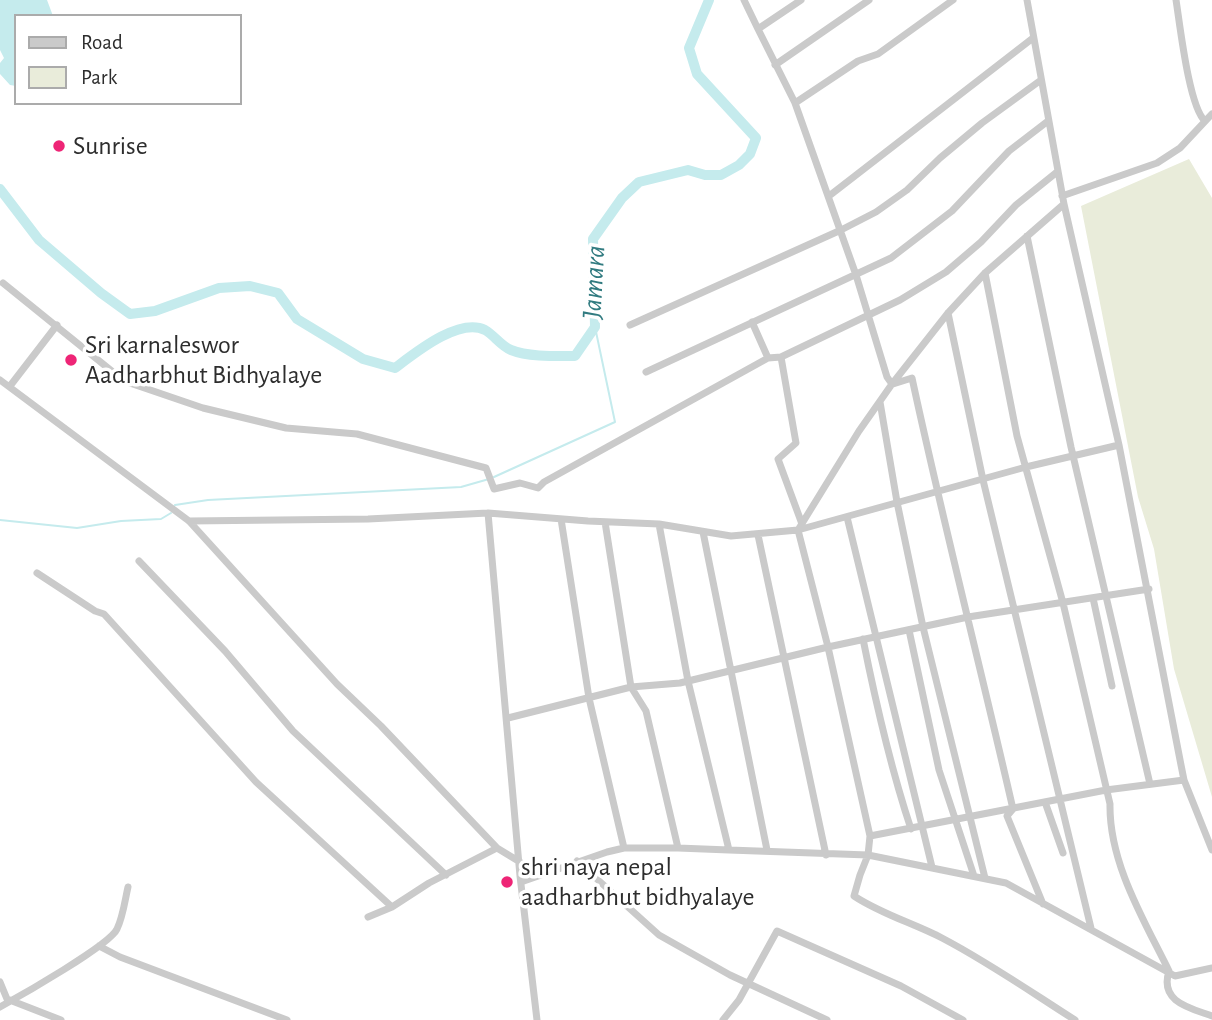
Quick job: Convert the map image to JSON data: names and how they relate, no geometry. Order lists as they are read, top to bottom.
{
  "water": ["Jamara"],
  "places": ["Sunrise", "Sri karnaleswor Aadharbhut Bidhyalaye", "shri naya nepal aadharbhut bidhyalaye"],
  "legend": ["Road", "Park"]
}
